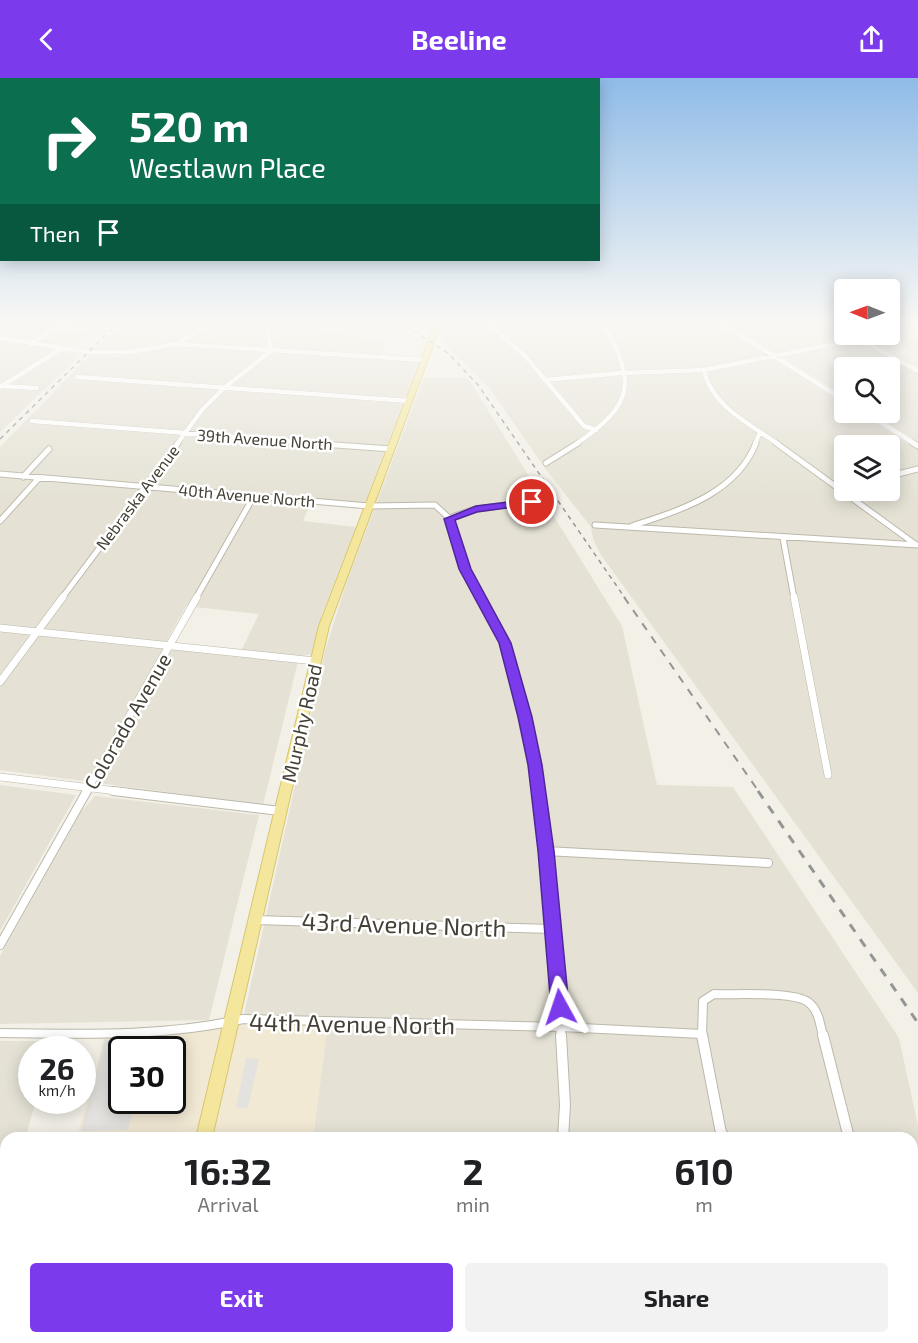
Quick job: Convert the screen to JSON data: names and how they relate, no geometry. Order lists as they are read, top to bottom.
{
  "streets": {
    "main road": ["Murphy Road"],
    "street": [
      "39th Avenue North",
      "40th Avenue North",
      "Nebraska Avenue",
      "Colorado Avenue",
      "43rd Avenue North",
      "44th Avenue North"
    ]
  },
  "crossings": [
    ["39th Avenue North", "Nebraska Avenue"],
    ["39th Avenue North", "Murphy Road"],
    ["40th Avenue North", "Nebraska Avenue"],
    ["40th Avenue North", "Colorado Avenue"],
    ["40th Avenue North", "Murphy Road"],
    ["Murphy Road", "43rd Avenue North"],
    ["Murphy Road", "44th Avenue North"]
  ],
  "north": "left",
  "page": {
    "header": "Beeline",
    "turn": ["520 m", "Westlawn Place"],
    "then": "Then",
    "speed": "26 km/h",
    "limit": "30",
    "eta": [
      "16:32",
      "Arrival",
      "2",
      "min",
      "610",
      "m"
    ],
    "buttons": ["Exit", "Share"]
  }
}
